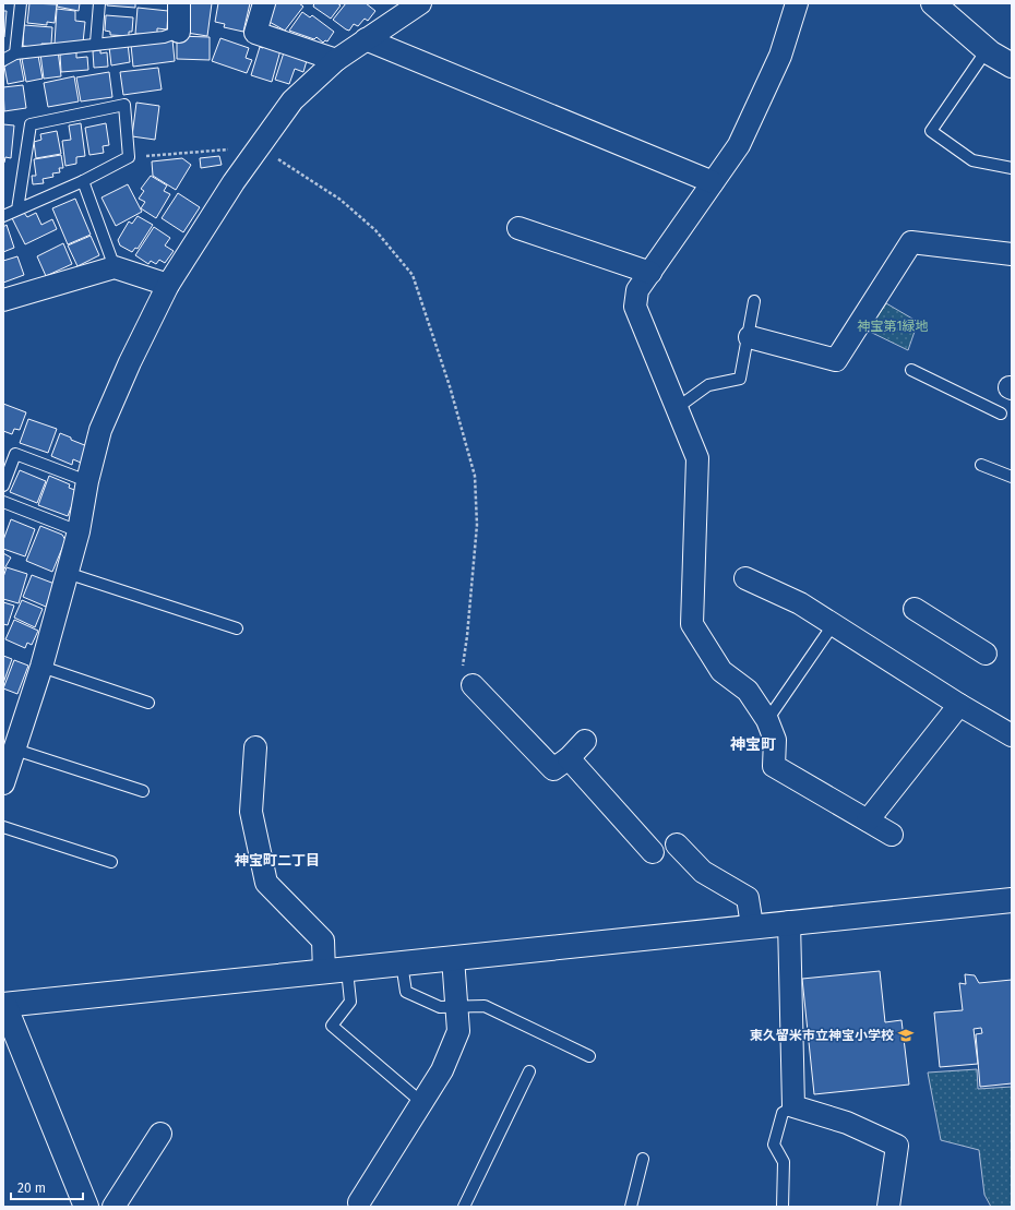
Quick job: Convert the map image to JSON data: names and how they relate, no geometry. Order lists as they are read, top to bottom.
{
  "districts": ["神宝町", "神宝町二丁目"],
  "parks": ["神宝第1緑地"],
  "places": {
    "school or university": ["東久留米市立神宝小学校"]
  },
  "scale_bar": "20 m"
}
